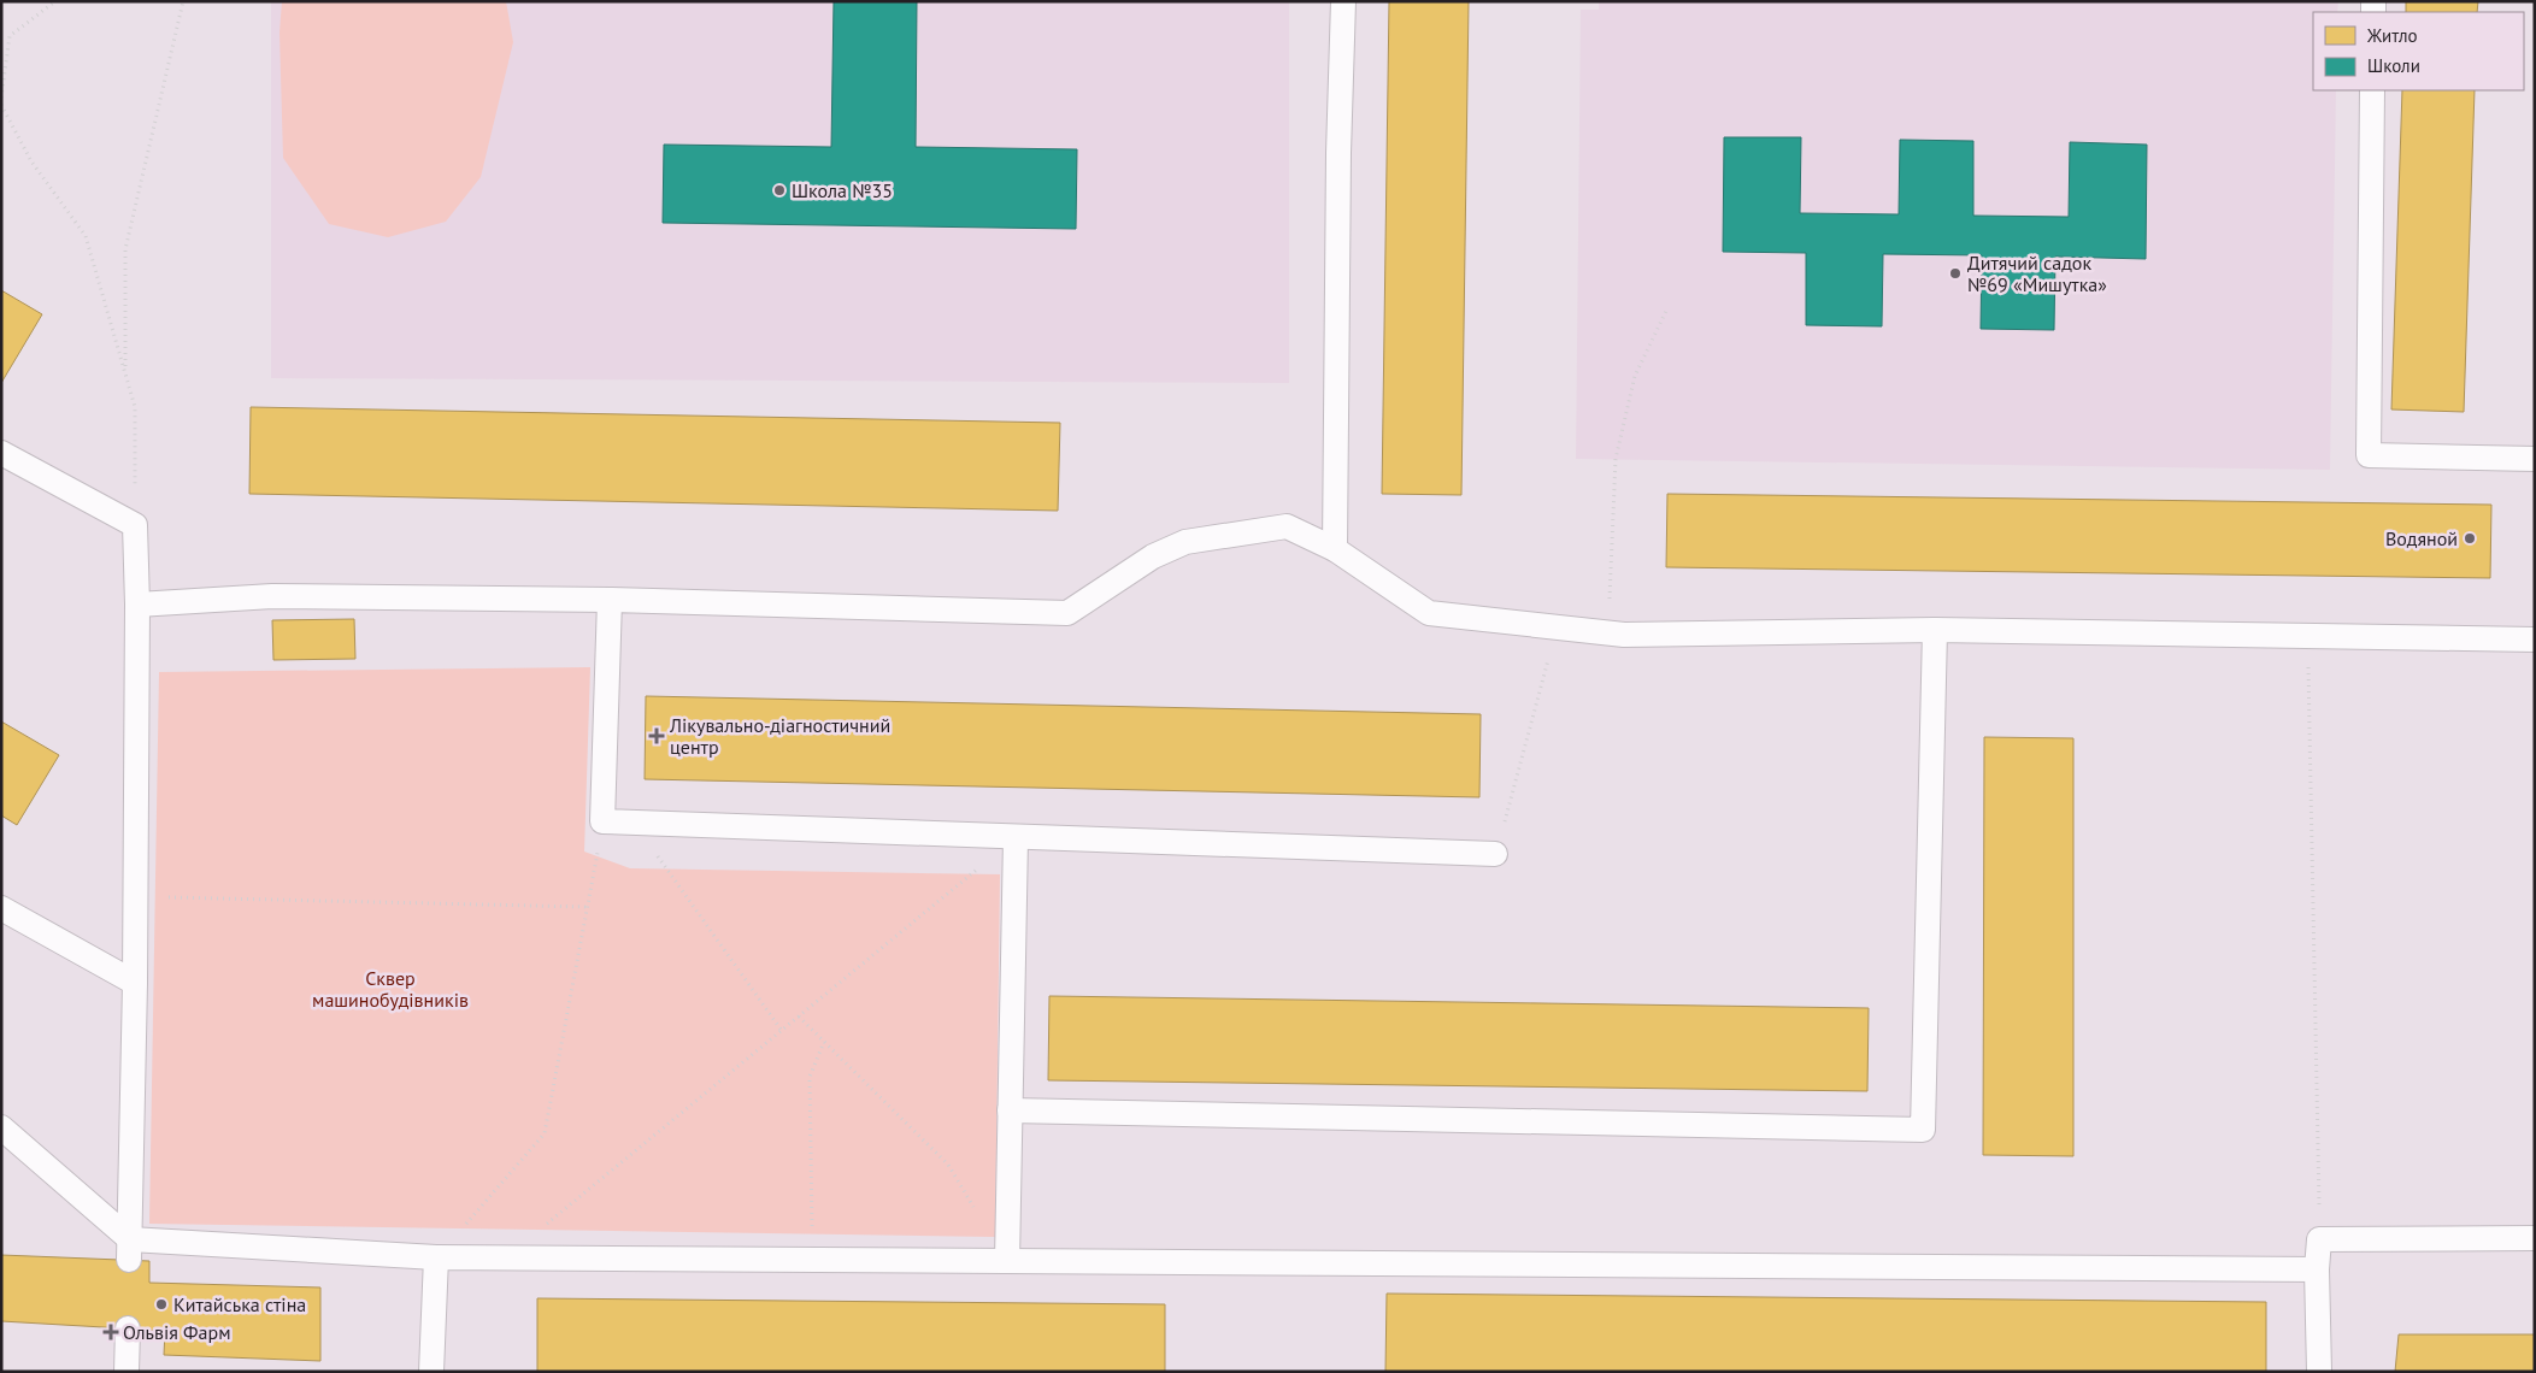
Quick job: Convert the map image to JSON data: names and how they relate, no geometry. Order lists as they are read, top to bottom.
{
  "parks": ["Сквер машинобудівників"],
  "places": {
    "other": [
      "Школа №35",
      "Дитячий садок №69 «Мишутка»",
      "Водяной",
      "Китайська стіна"
    ],
    "health": ["Лікувально-діагностичний центр", "Ольвія Фарм"]
  },
  "legend": ["Житло", "Школи"]
}
